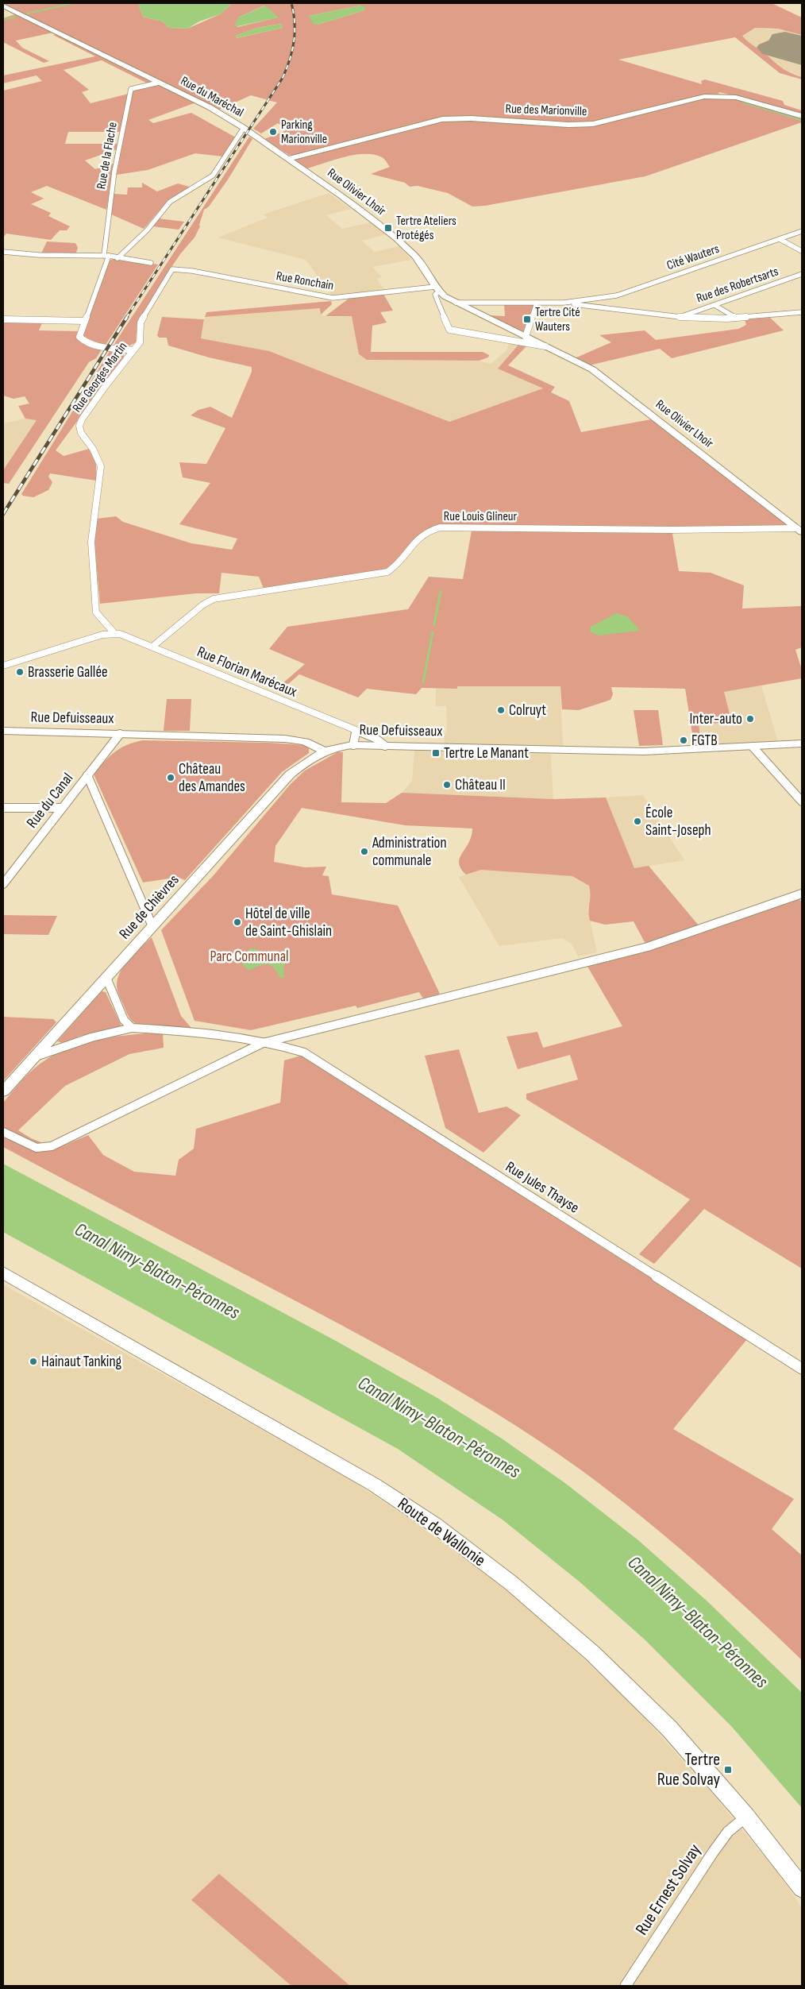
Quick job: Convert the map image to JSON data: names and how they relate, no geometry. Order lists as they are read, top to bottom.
{
  "streets": {
    "main road": ["Route de Wallonie"],
    "street": [
      "Rue du Maréchal",
      "Rue des Marionville",
      "Rue de la Flache",
      "Rue Olivier Lhoir",
      "Cité Wauters",
      "Rue Ronchain",
      "Rue des Robertsarts",
      "Rue Georges Martin",
      "Rue Louis Glineur",
      "Rue Florian Marécaux",
      "Rue Defuisseaux",
      "Rue du Canal",
      "Rue de Chièvres",
      "Rue Jules Thayse",
      "Rue Ernest Solvay"
    ]
  },
  "crossings": [
    ["Rue du Maréchal", "Rue de la Flache"],
    ["Rue du Maréchal", "Rue Olivier Lhoir"],
    ["Rue des Marionville", "Rue Olivier Lhoir"],
    ["Rue Olivier Lhoir", "Cité Wauters"],
    ["Rue Olivier Lhoir", "Rue Ronchain"],
    ["Rue Olivier Lhoir", "Rue Louis Glineur"],
    ["Cité Wauters", "Rue des Robertsarts"],
    ["Rue Ronchain", "Rue Georges Martin"],
    ["Rue Georges Martin", "Rue Florian Marécaux"],
    ["Rue Louis Glineur", "Rue Florian Marécaux"],
    ["Rue Florian Marécaux", "Rue Defuisseaux"],
    ["Rue Defuisseaux", "Rue du Canal"],
    ["Rue Defuisseaux", "Rue de Chièvres"],
    ["Rue de Chièvres", "Rue Jules Thayse"],
    ["Route de Wallonie", "Rue Ernest Solvay"]
  ],
  "water": ["Canal Nimy-Blaton-Péronnes"],
  "parks": ["Parc Communal"],
  "places": {
    "other": [
      "Parking Marionville",
      "Brasserie Gallée",
      "Colruyt",
      "Inter-auto",
      "FGTB",
      "Château des Amandes",
      "Château II",
      "École Saint-Joseph",
      "Administration communale",
      "Hôtel de ville de Saint-Ghislain",
      "Hainaut Tanking"
    ],
    "transit": [
      "Tertre Ateliers Protégés",
      "Tertre Cité Wauters",
      "Tertre Le Manant",
      "Tertre Rue Solvay"
    ]
  }
}
